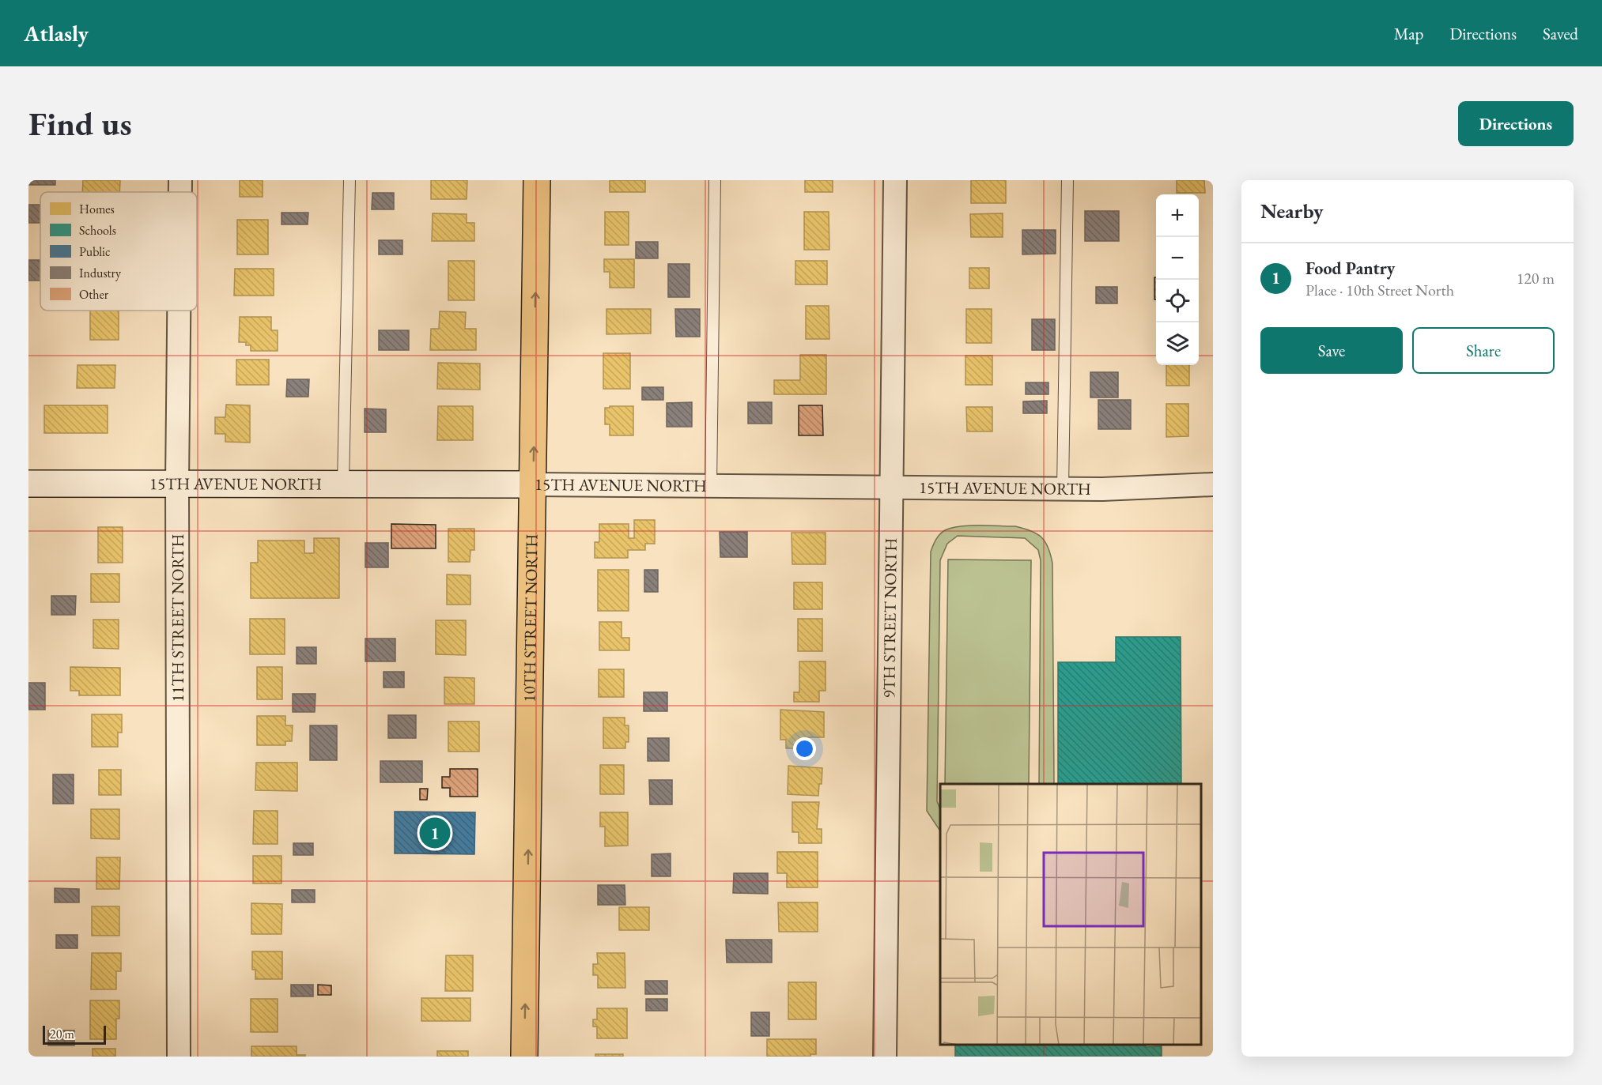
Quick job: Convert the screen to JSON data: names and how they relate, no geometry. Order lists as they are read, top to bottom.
{
  "streets": {
    "main road": ["10TH STREET NORTH"],
    "street": ["15TH AVENUE NORTH", "11TH STREET NORTH", "9TH STREET NORTH"]
  },
  "crossings": [
    ["15TH AVENUE NORTH", "11TH STREET NORTH"],
    ["15TH AVENUE NORTH", "10TH STREET NORTH"],
    ["15TH AVENUE NORTH", "9TH STREET NORTH"]
  ],
  "one_way": ["10TH STREET NORTH"],
  "legend": [
    "Homes",
    "Schools",
    "Public",
    "Industry",
    "Other"
  ],
  "scale_bar": "20 m",
  "page": {
    "header": "Atlasly",
    "nav": ["Map", "Directions", "Saved"],
    "buttons": [
      "Directions",
      ["Save", "Share"]
    ],
    "title": "Find us",
    "heading": "Nearby",
    "map_buttons": ["+", "−"],
    "list": [
      {
        "mark": "1",
        "name": "Food Pantry",
        "note": "Place · 10th Street North",
        "value": "120 m"
      }
    ],
    "pins": "1",
    "scale": "20 m"
  }
}
